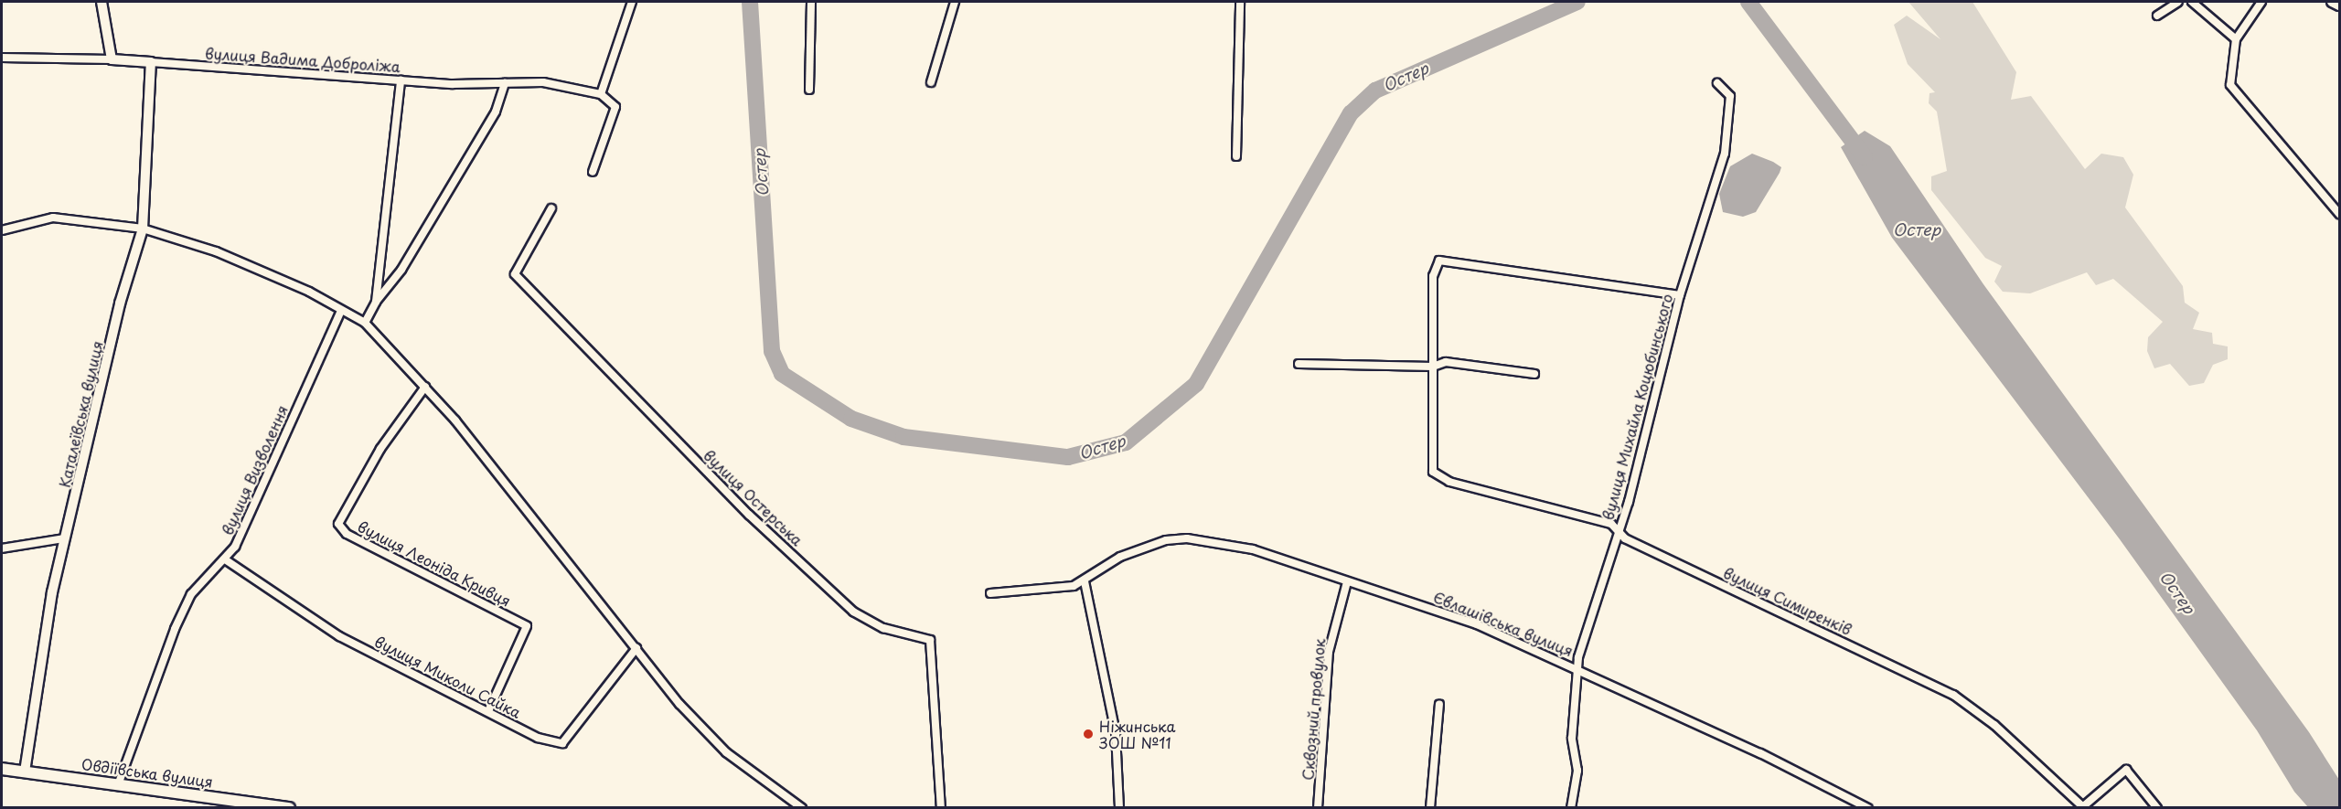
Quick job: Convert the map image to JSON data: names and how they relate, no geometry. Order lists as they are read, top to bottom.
{
  "streets": {
    "main road": ["Овдіївська вулиця"],
    "street": [
      "вулиця Вадима Доброліжа",
      "вулиця Михайла Коцюбинського",
      "Каталеївська вулиця",
      "вулиця Визволення",
      "вулиця Остерська",
      "вулиця Леоніда Кривця",
      "вулиця Симиренків",
      "Євлашівська вулиця",
      "вулиця Миколи Сайка",
      "Сквозний провулок"
    ]
  },
  "crossings": [
    ["вулиця Вадима Доброліжа", "Каталеївська вулиця"],
    ["вулиця Михайла Коцюбинського", "вулиця Симиренків"],
    ["вулиця Михайла Коцюбинського", "Євлашівська вулиця"],
    ["Каталеївська вулиця", "Овдіївська вулиця"],
    ["вулиця Визволення", "вулиця Миколи Сайка"],
    ["вулиця Визволення", "Овдіївська вулиця"],
    ["вулиця Леоніда Кривця", "вулиця Миколи Сайка"],
    ["Євлашівська вулиця", "Сквозний провулок"]
  ],
  "water": ["Остер"],
  "places": ["Ніжинська ЗОШ №11"]
}
